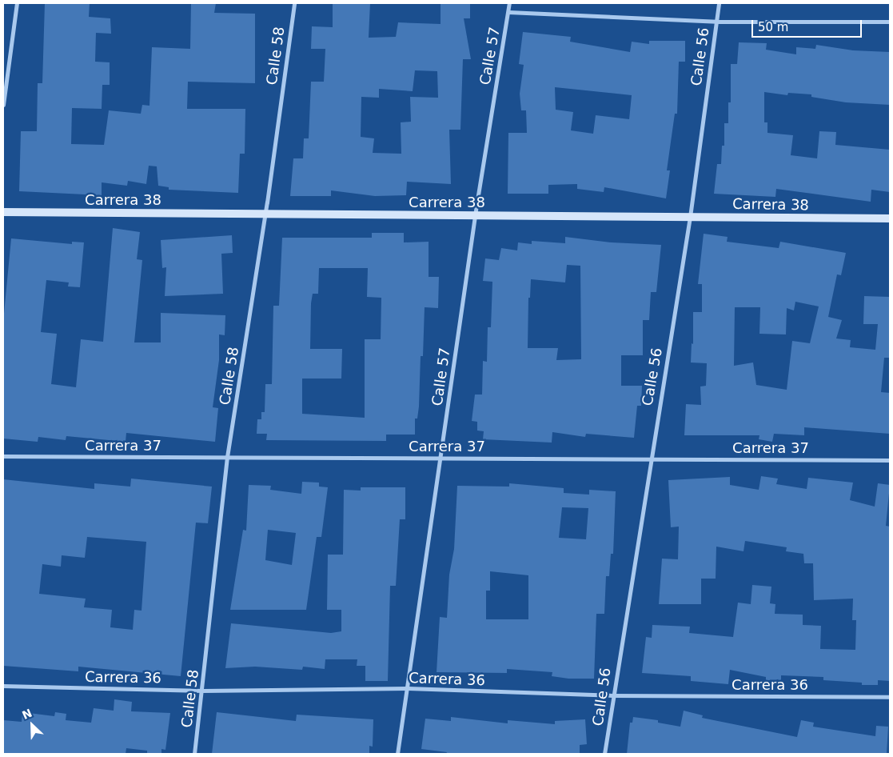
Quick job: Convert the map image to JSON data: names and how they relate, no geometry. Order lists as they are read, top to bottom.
{
  "streets": {
    "main road": ["Carrera 38"],
    "street": [
      "Calle 58",
      "Calle 57",
      "Calle 56",
      "Carrera 37",
      "Carrera 36"
    ]
  },
  "crossings": [
    ["Calle 58", "Carrera 38"],
    ["Calle 58", "Carrera 37"],
    ["Calle 58", "Carrera 36"],
    ["Calle 57", "Carrera 38"],
    ["Calle 57", "Carrera 37"],
    ["Calle 57", "Carrera 36"],
    ["Calle 56", "Carrera 38"],
    ["Calle 56", "Carrera 37"],
    ["Calle 56", "Carrera 36"]
  ],
  "scale_bar": "50 m",
  "north": "top left"
}
